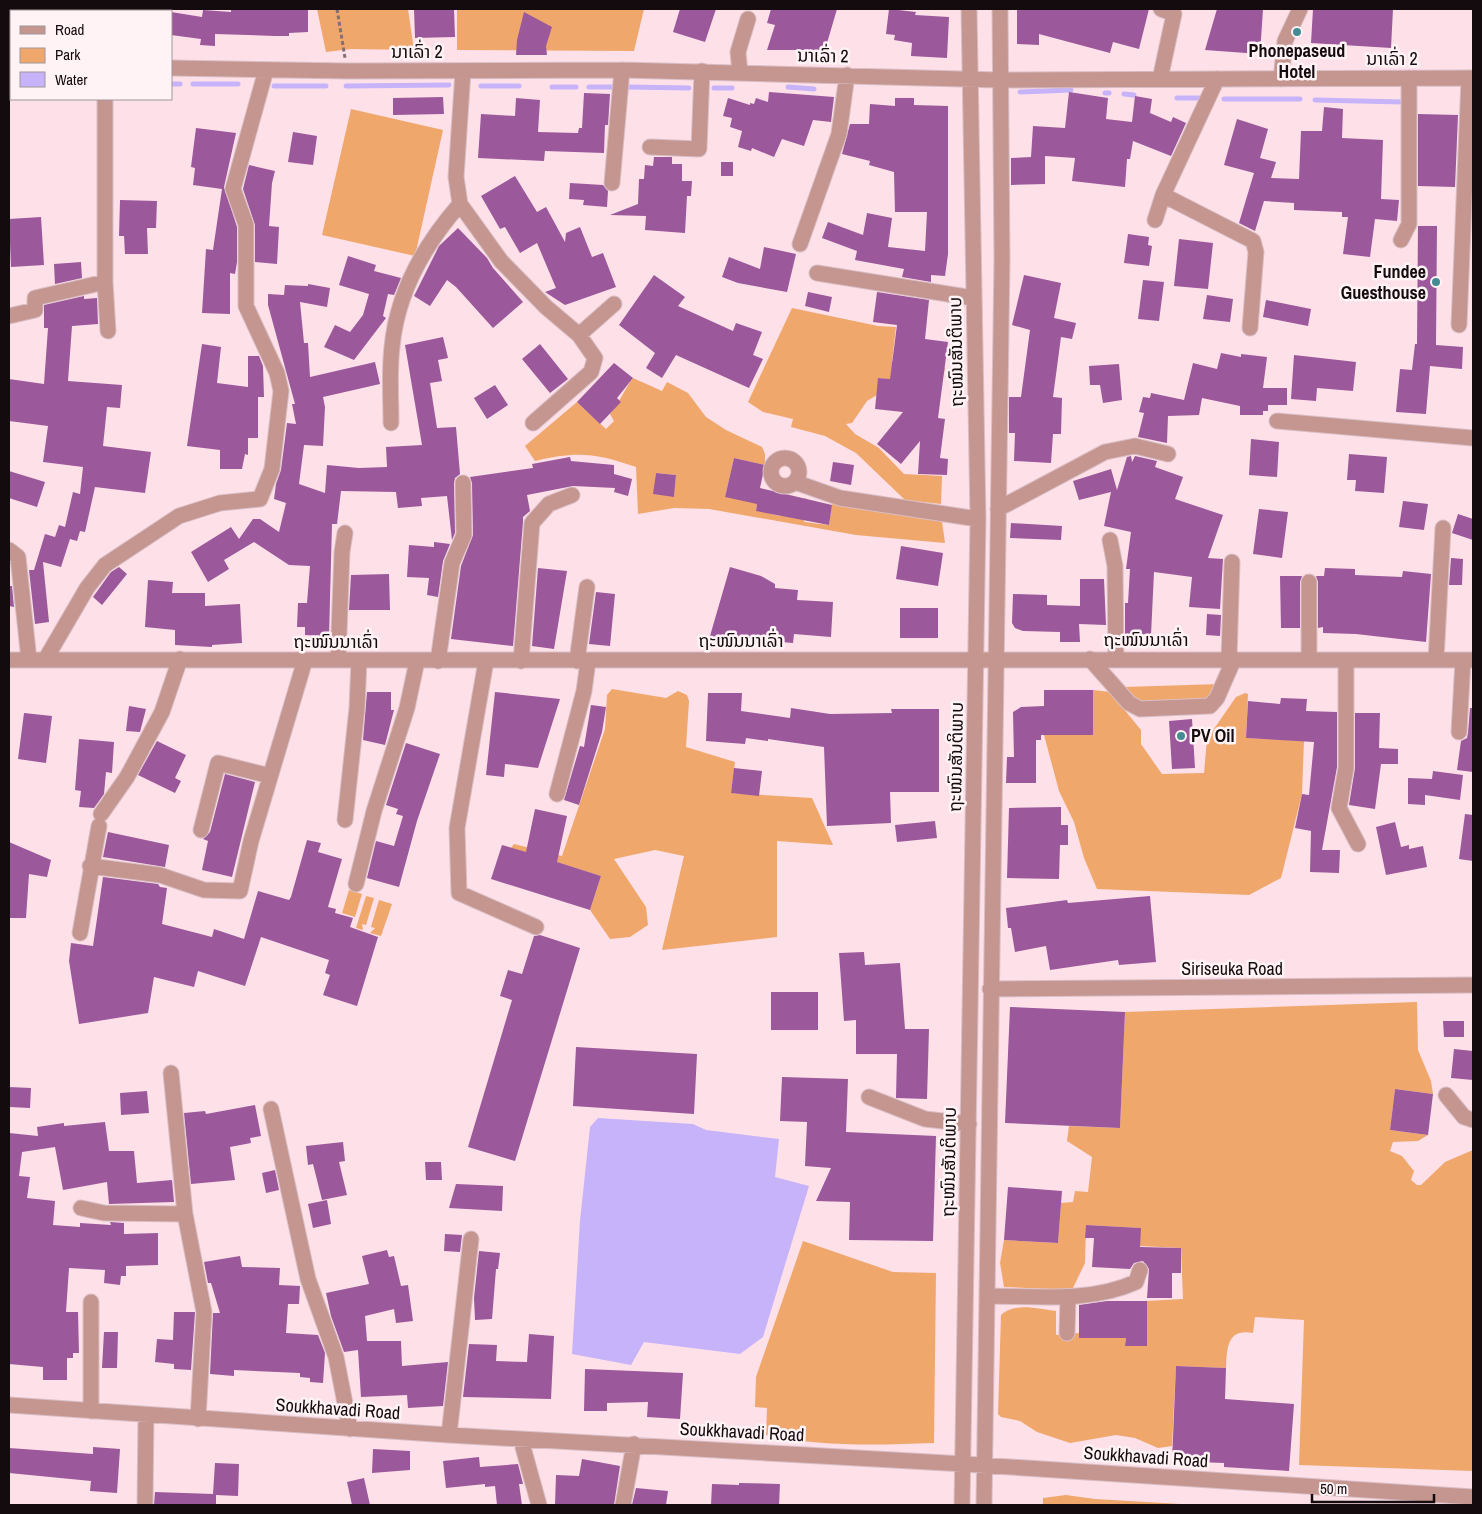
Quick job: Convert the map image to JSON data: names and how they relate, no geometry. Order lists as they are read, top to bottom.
{
  "streets": {
    "street": [
      "ນາເລົ່າ 2",
      "ຖະໜົນສັນຕິພາບ",
      "ຖະໜົນນາເລົ່າ",
      "Siriseuka Road",
      "Soukkhavadi Road"
    ]
  },
  "crossings": [
    ["ນາເລົ່າ 2", "ຖະໜົນສັນຕິພາບ"],
    ["ຖະໜົນສັນຕິພາບ", "ຖະໜົນນາເລົ່າ"],
    ["ຖະໜົນສັນຕິພາບ", "Soukkhavadi Road"]
  ],
  "places": ["Phonepaseud Hotel", "Fundee Guesthouse", "PV Oil"],
  "legend": ["Road", "Park", "Water"],
  "scale_bar": "50 m"
}
